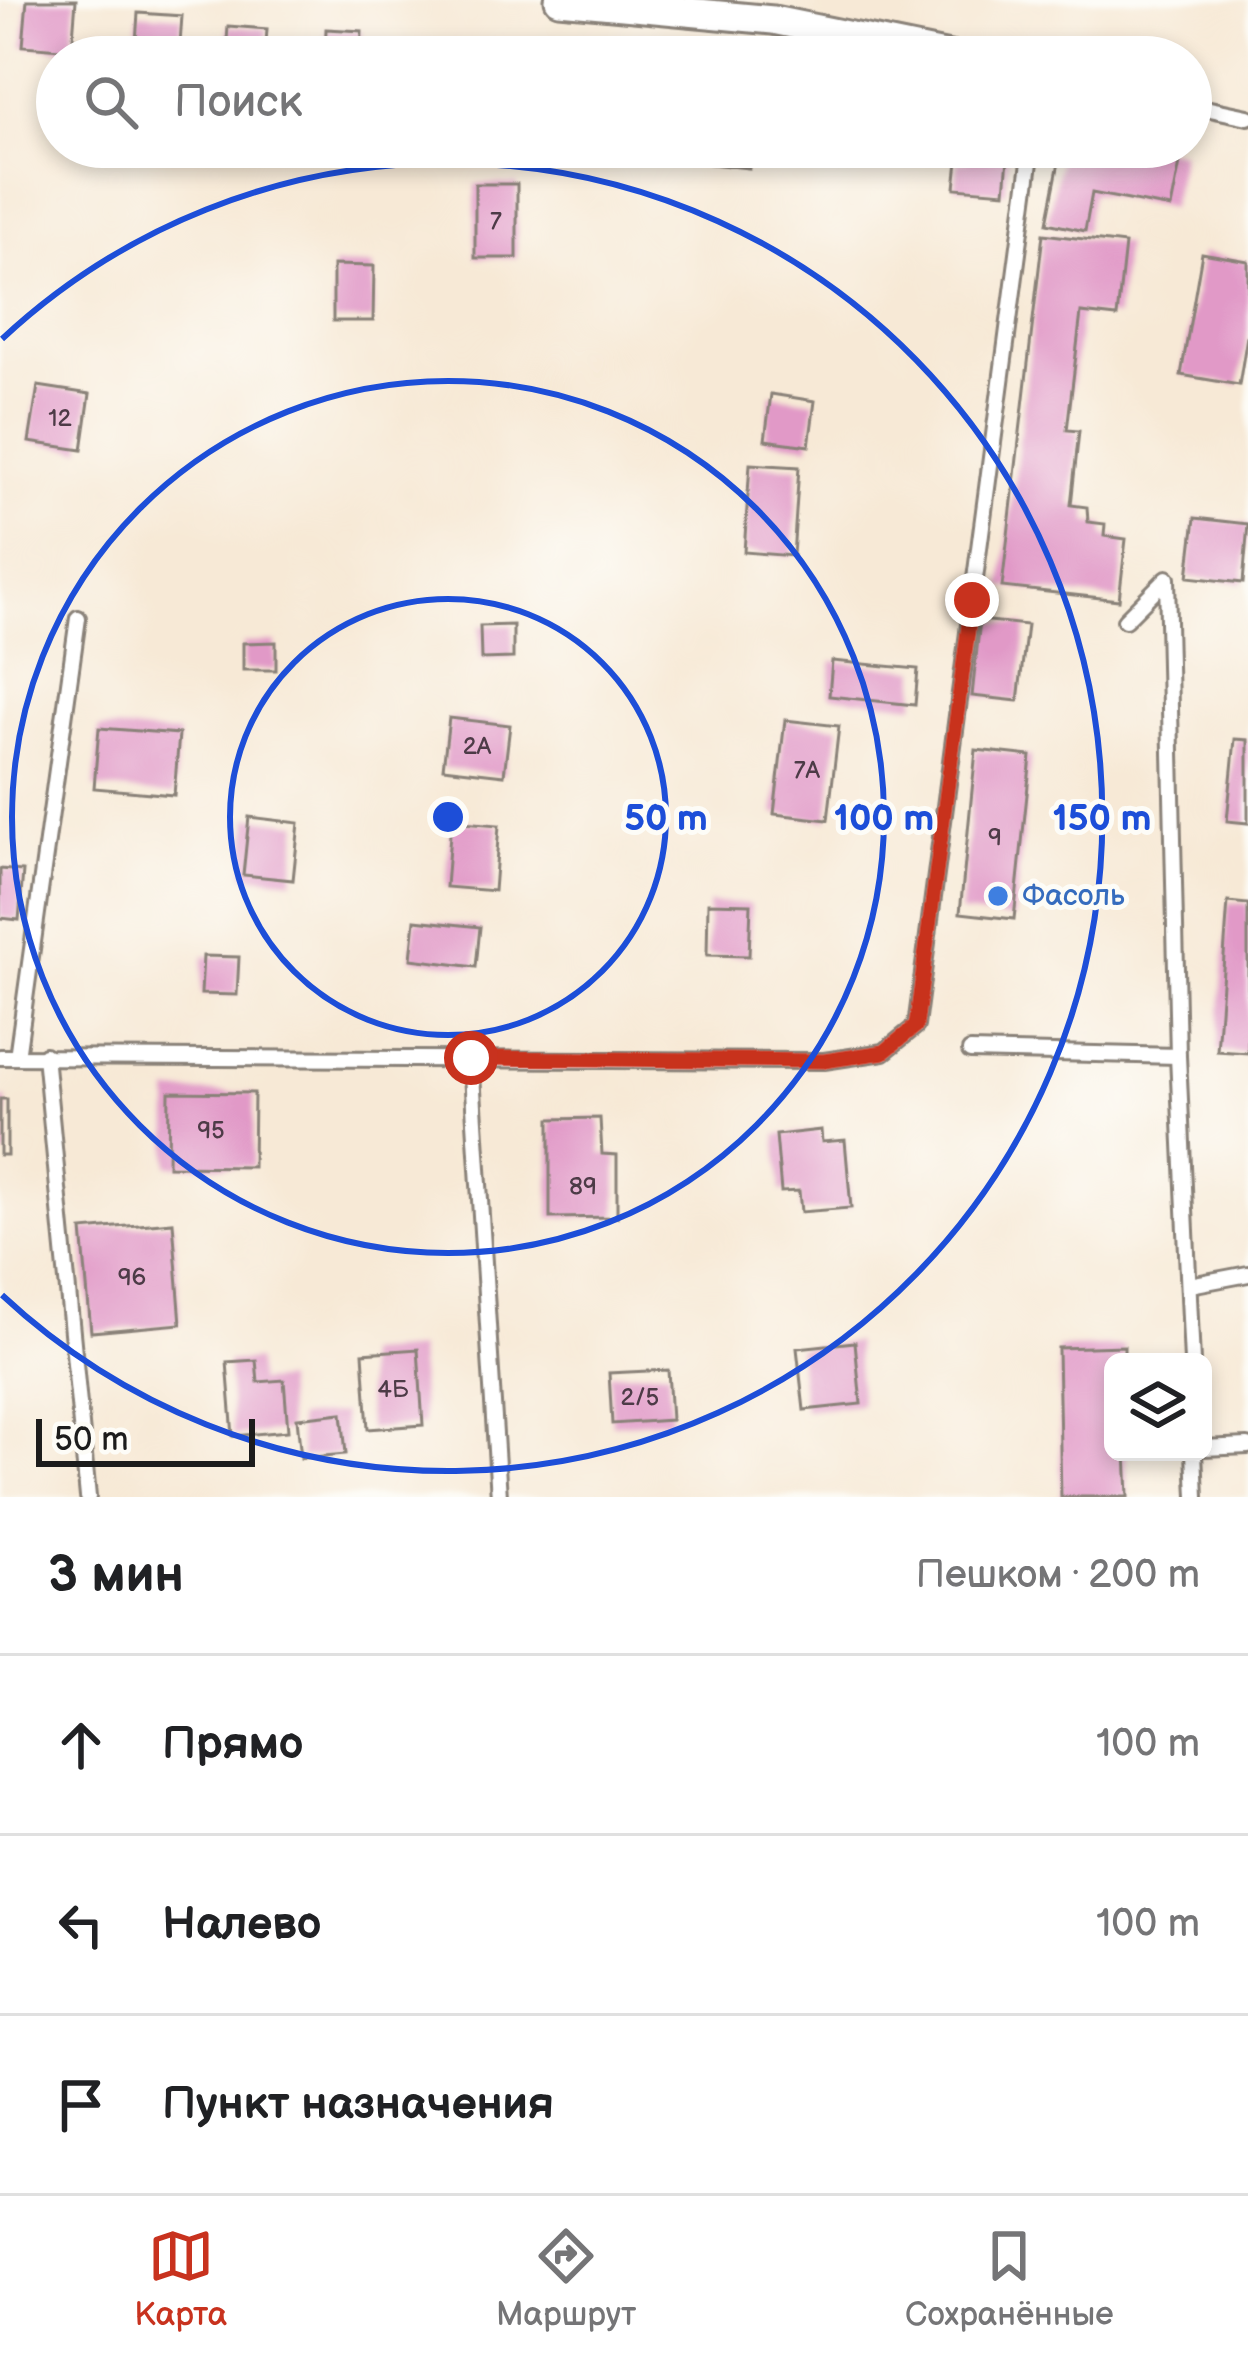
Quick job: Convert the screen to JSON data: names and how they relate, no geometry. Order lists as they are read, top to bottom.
{
  "places": ["Фасоль"],
  "house_numbers": [
    "7",
    "12",
    "2А",
    "7А",
    "9",
    "95",
    "89",
    "96",
    "4Б",
    "2/5"
  ],
  "scale_bar": "50 m",
  "page": {
    "search": "Поиск",
    "scale": "50 m",
    "heading": ["3 мин", "Пешком · 200 m"],
    "list": [
      ["Прямо", "100 m"],
      ["Налево", "100 m"],
      "Пункт назначения"
    ],
    "nav": ["Карта", "Маршрут", "Сохранённые"]
  },
  "rings": ["50 m", "100 m", "150 m"]
}
